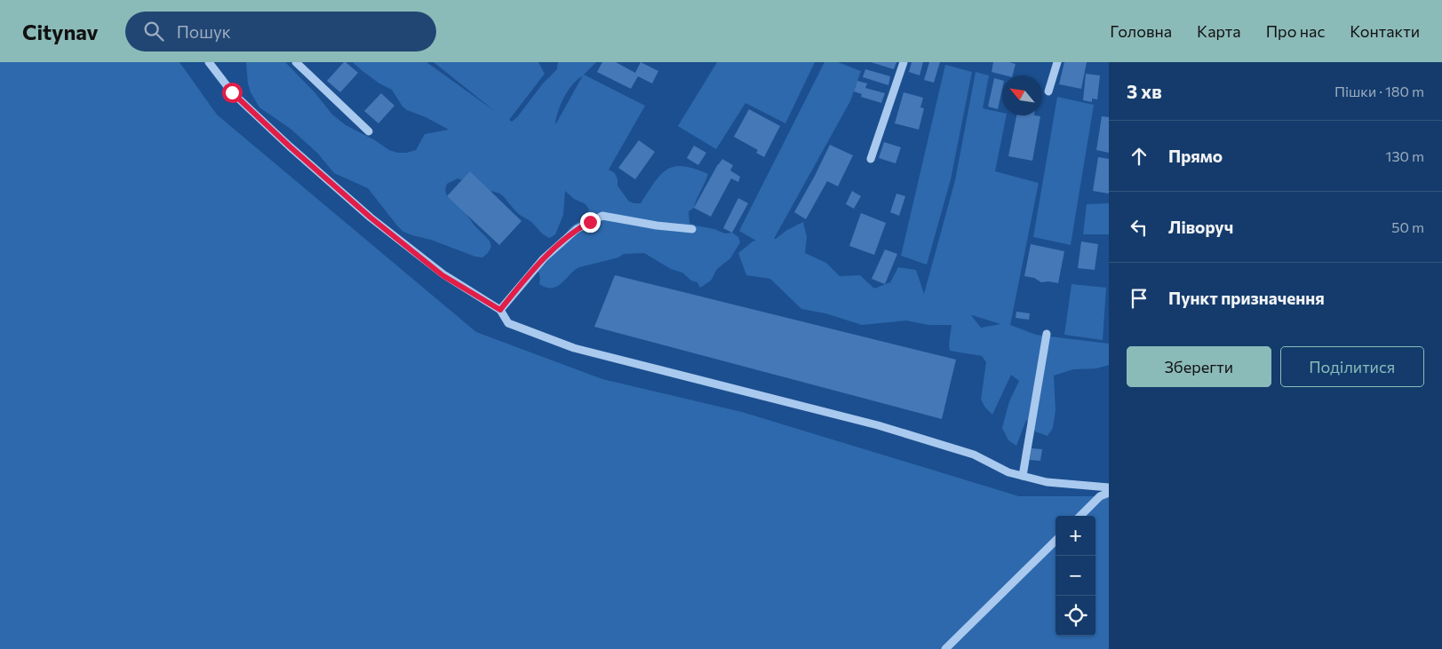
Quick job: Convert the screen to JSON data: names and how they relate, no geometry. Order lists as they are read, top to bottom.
{
  "north": "top left",
  "page": {
    "header": "Citynav",
    "search": "Пошук",
    "nav": [
      "Головна",
      "Карта",
      "Про нас",
      "Контакти"
    ],
    "heading": ["3 хв", "Пішки · 180 m"],
    "list": [
      ["Прямо", "130 m"],
      ["Ліворуч", "50 m"],
      "Пункт призначення"
    ],
    "buttons": ["Зберегти", "Поділитися"],
    "map_buttons": ["+", "−"]
  }
}
